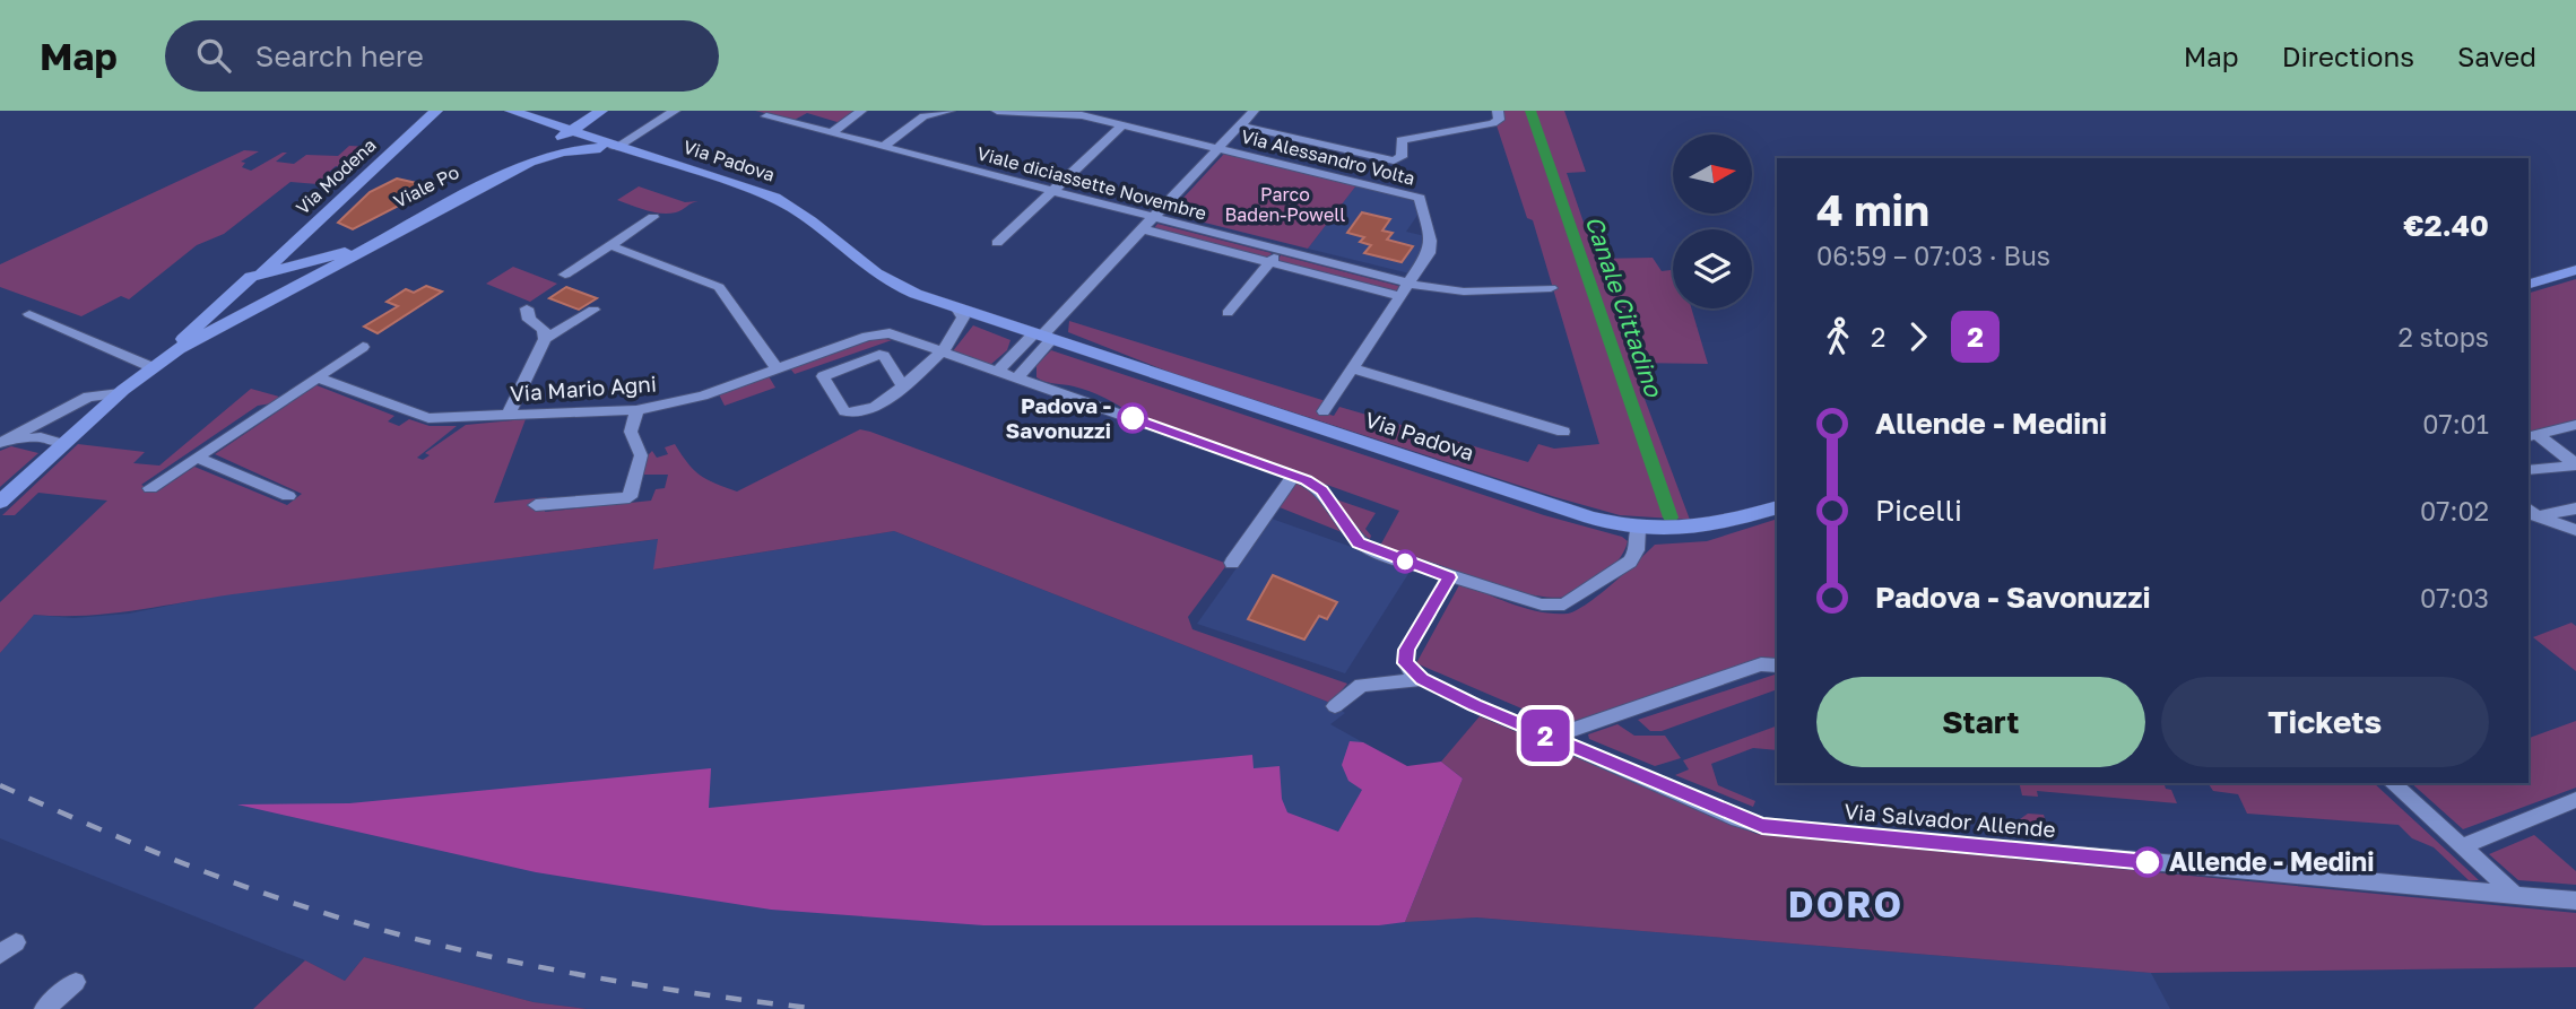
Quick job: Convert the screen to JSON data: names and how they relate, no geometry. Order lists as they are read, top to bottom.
{
  "streets": {
    "main road": ["Via Padova", "Via Modena", "Viale Po"],
    "street": [
      "Via Alessandro Volta",
      "Viale diciassette Novembre",
      "Via Mario Agni",
      "Via Salvador Allende"
    ]
  },
  "crossings": [
    ["Via Alessandro Volta", "Viale diciassette Novembre"],
    ["Via Padova", "Viale Po"],
    ["Via Modena", "Viale Po"]
  ],
  "districts": ["DORO"],
  "water": ["Canale Cittadino"],
  "parks": ["Parco Baden-Powell"],
  "places": ["Padova - Savonuzzi", "Allende - Medini"],
  "lines": ["bus line 2"],
  "north": "right",
  "page": {
    "header": "Map",
    "search": "Search here",
    "nav": ["Map", "Directions", "Saved"],
    "on_map": "2",
    "heading": ["4 min", "06:59 – 07:03 · Bus", "€2.40"],
    "legs": ["2", "2", "2 stops"],
    "list": [
      {
        "name": "Allende - Medini",
        "value": "07:01"
      },
      {
        "name": "Picelli",
        "value": "07:02"
      },
      {
        "name": "Padova - Savonuzzi",
        "value": "07:03"
      }
    ],
    "buttons": ["Start", "Tickets"]
  }
}
